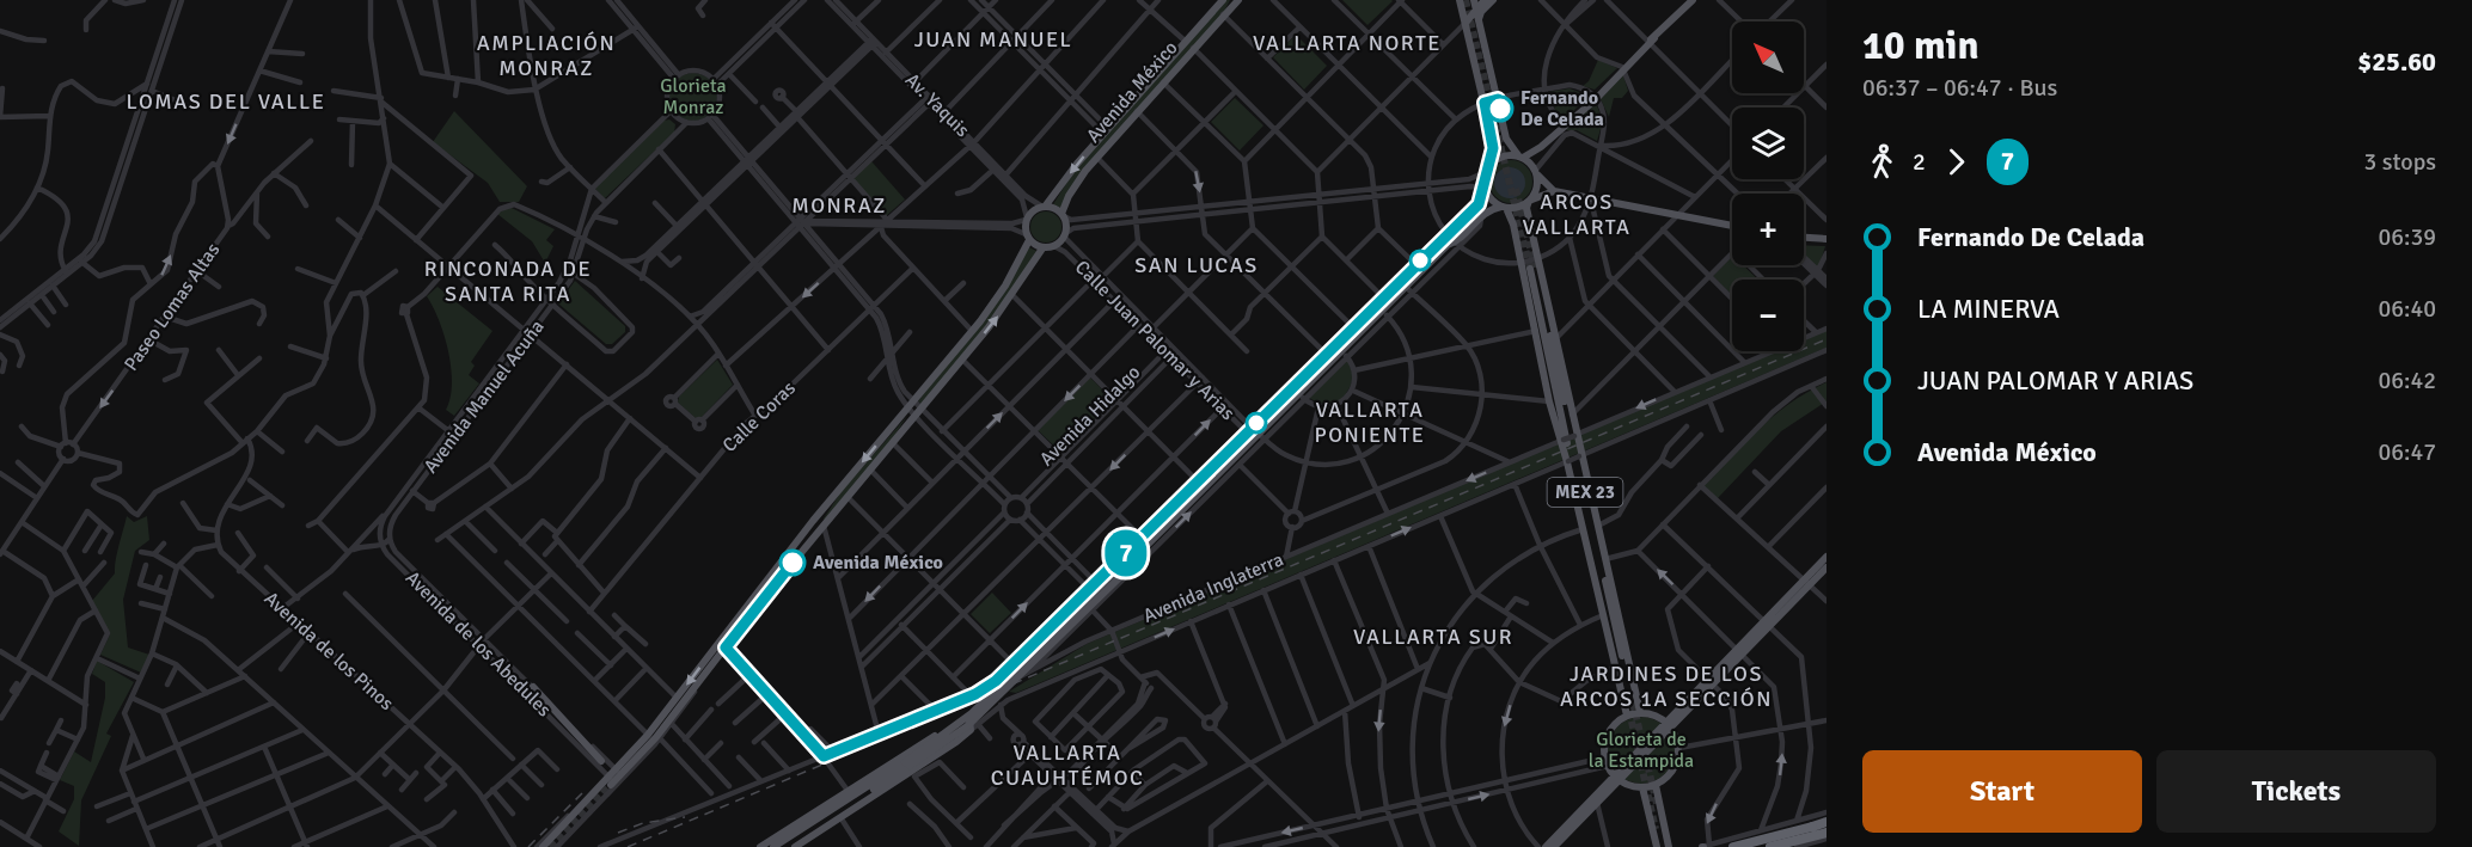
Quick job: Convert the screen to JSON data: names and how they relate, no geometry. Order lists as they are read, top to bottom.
{
  "streets": {
    "main road": ["Avenida México", "MEX 23"],
    "street": [
      "Av. Yaquis",
      "Paseo Lomas Altas",
      "Calle Juan Palomar y Arias",
      "Avenida Manuel Acuña",
      "Avenida Hidalgo",
      "Calle Coras",
      "Avenida Inglaterra",
      "Avenida de los Abedules",
      "Avenida de los Pinos"
    ]
  },
  "crossings": [
    ["Avenida México", "Av. Yaquis"],
    ["Avenida México", "Calle Juan Palomar y Arias"],
    ["Av. Yaquis", "Calle Juan Palomar y Arias"],
    ["Calle Juan Palomar y Arias", "Avenida Hidalgo"]
  ],
  "districts": [
    "JUAN MANUEL",
    "AMPLIACIÓN MONRAZ",
    "VALLARTA NORTE",
    "LOMAS DEL VALLE",
    "ARCOS VALLARTA",
    "MONRAZ",
    "SAN LUCAS",
    "RINCONADA DE SANTA RITA",
    "VALLARTA PONIENTE",
    "VALLARTA SUR",
    "JARDINES DE LOS ARCOS 1A SECCIÓN",
    "VALLARTA CUAUHTÉMOC"
  ],
  "parks": ["Glorieta Monraz", "Glorieta de la Estampida"],
  "places": ["Fernando De Celada", "Avenida México"],
  "lines": ["bus line 7"],
  "north": "top left",
  "page": {
    "on_map": "7",
    "heading": ["10 min", "06:37 – 06:47 · Bus", "$25.60"],
    "map_buttons": ["+", "−"],
    "legs": ["2", "7", "3 stops"],
    "list": [
      {
        "name": "Fernando De Celada",
        "value": "06:39"
      },
      {
        "name": "LA MINERVA",
        "value": "06:40"
      },
      {
        "name": "JUAN PALOMAR Y ARIAS",
        "value": "06:42"
      },
      {
        "name": "Avenida México",
        "value": "06:47"
      }
    ],
    "buttons": ["Start", "Tickets"]
  }
}
